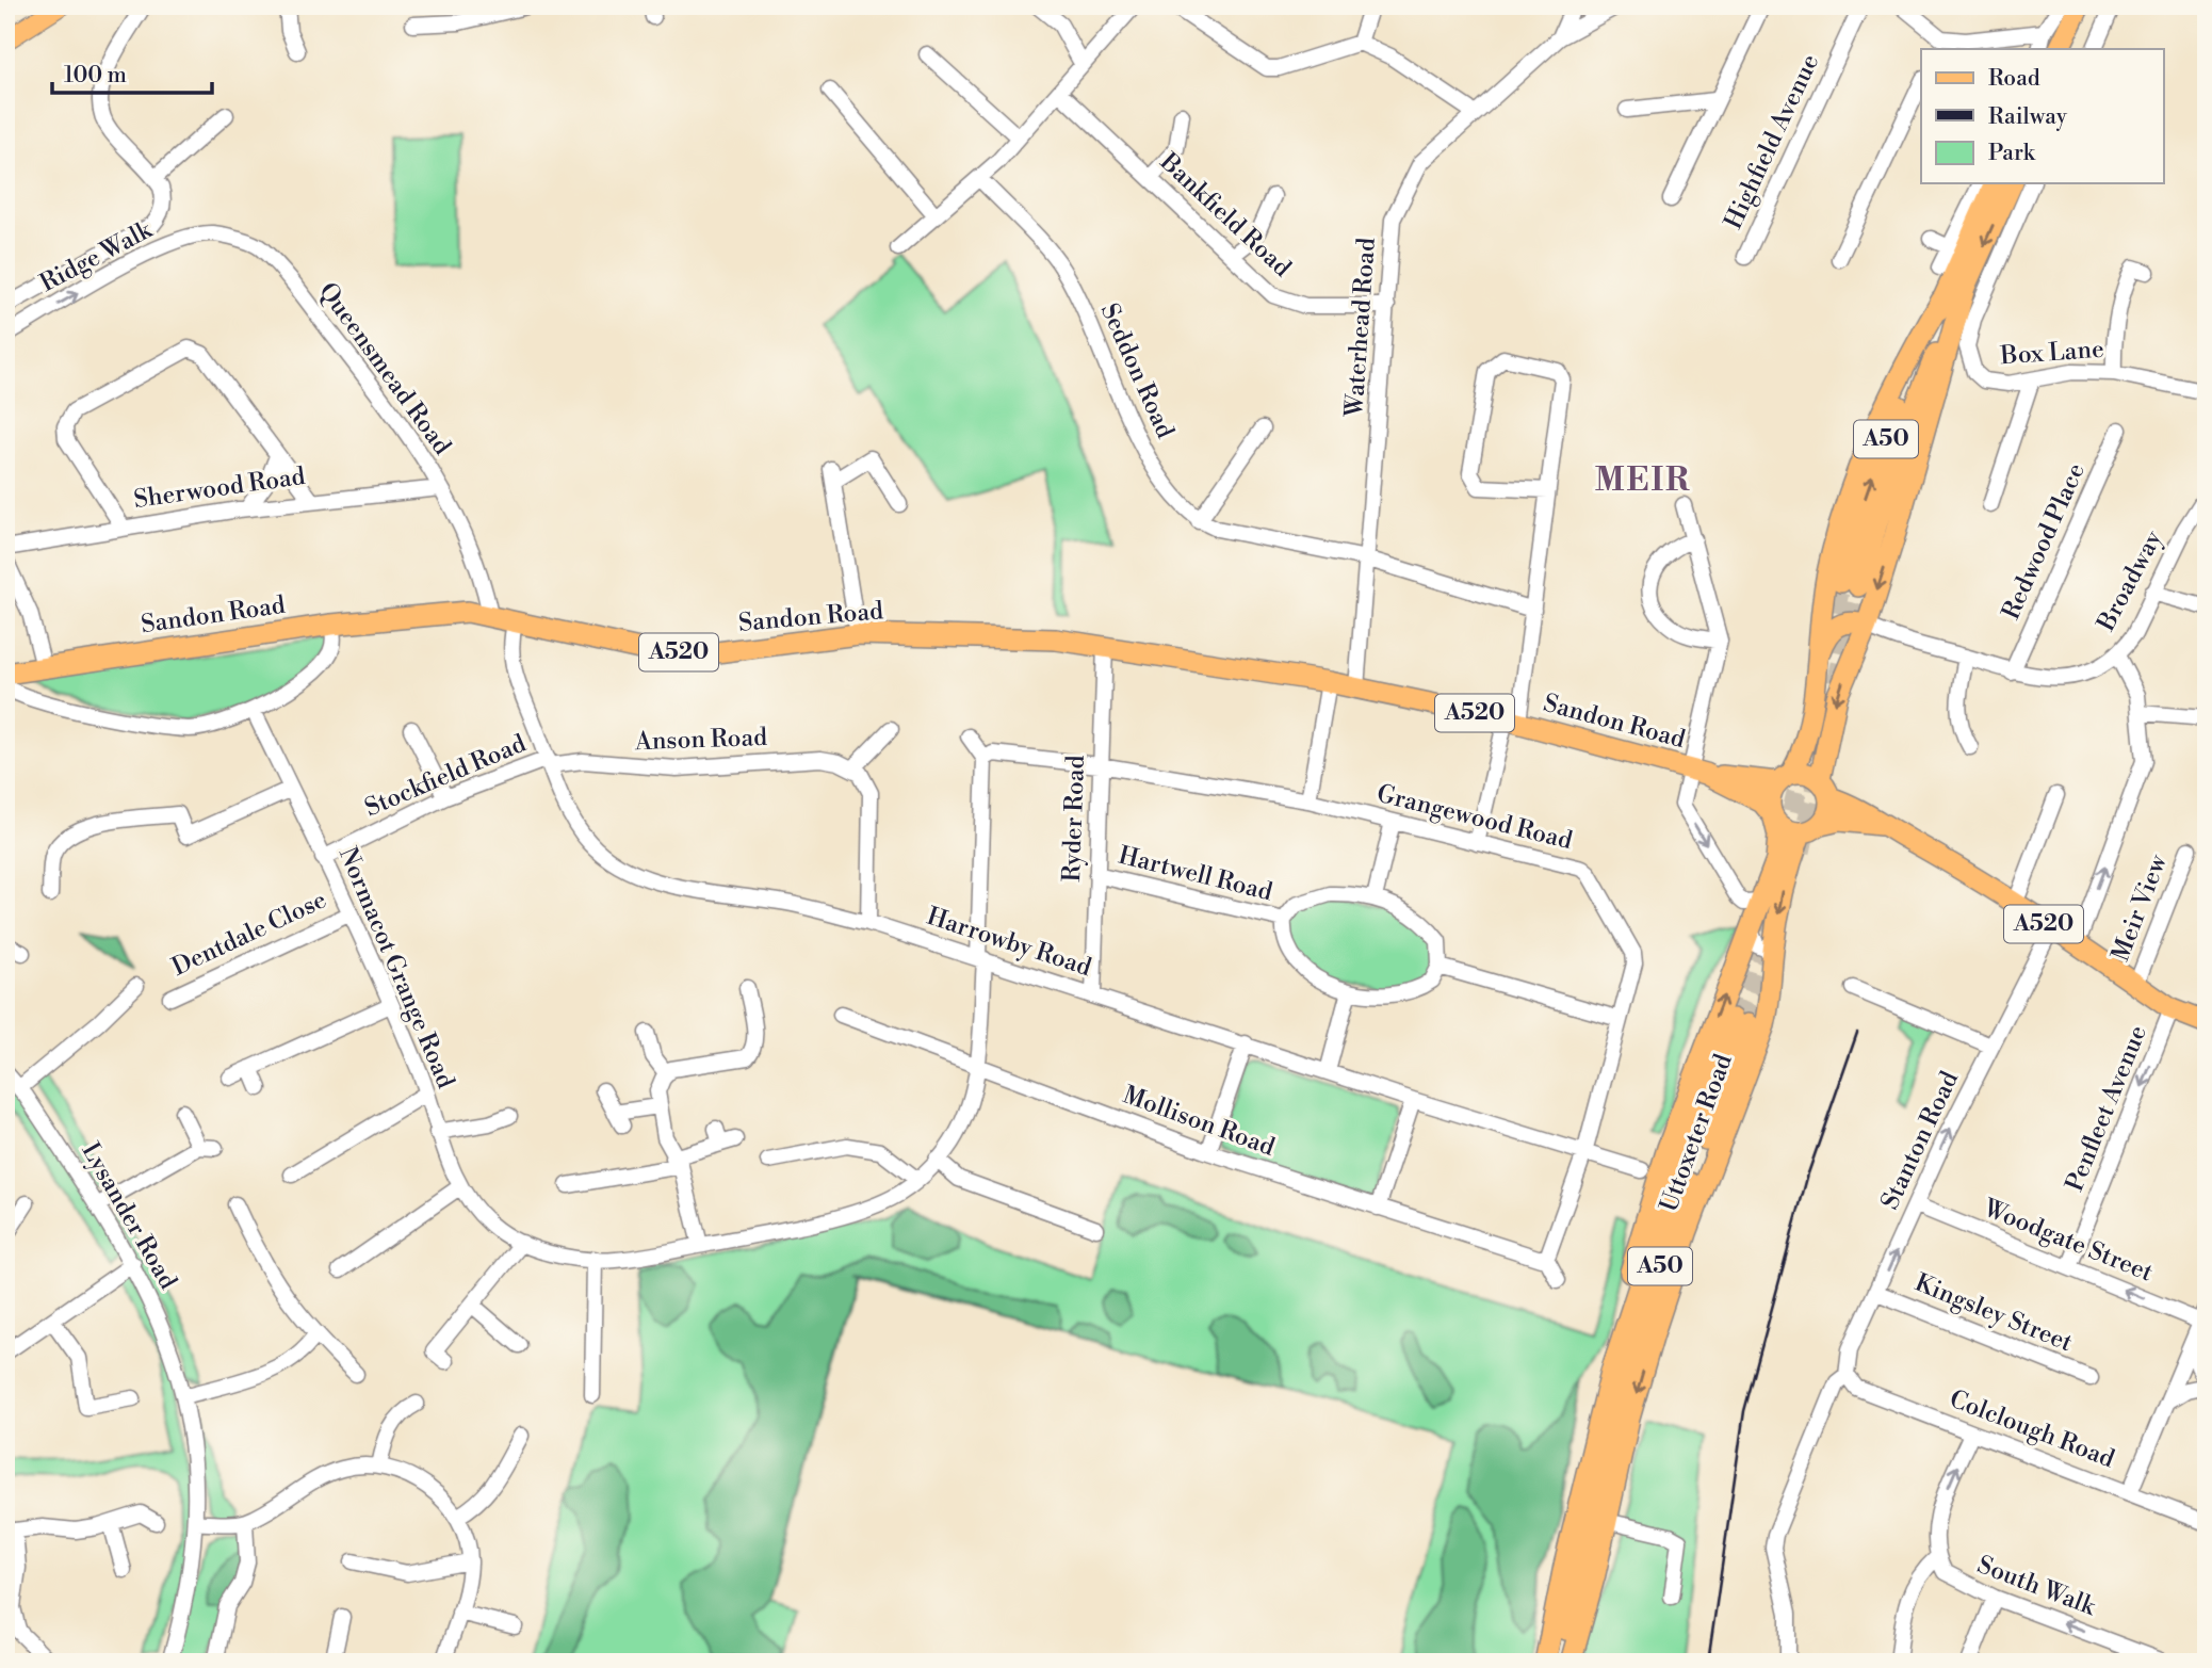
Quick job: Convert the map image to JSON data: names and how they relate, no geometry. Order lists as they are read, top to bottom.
{
  "streets": {
    "highway": [
      "A50",
      "Sandon Road",
      "A520",
      "Uttoxeter Road"
    ],
    "street": [
      "Highfield Avenue",
      "Bankfield Road",
      "Ridge Walk",
      "Waterhead Road",
      "Box Lane",
      "Queensmead Road",
      "Seddon Road",
      "Sherwood Road",
      "Redwood Place",
      "Broadway",
      "Anson Road",
      "Stockfield Road",
      "Grangewood Road",
      "Ryder Road",
      "Hartwell Road",
      "Meir View",
      "Dentdale Close",
      "Harrowby Road",
      "Normacot Grange Road",
      "Penfleet Avenue",
      "Mollison Road",
      "Stanton Road",
      "Lysander Road",
      "Woodgate Street",
      "Kingsley Street",
      "Colclough Road",
      "South Walk"
    ]
  },
  "crossings": [
    ["Bankfield Road", "Waterhead Road"],
    ["Ridge Walk", "Queensmead Road"],
    ["Waterhead Road", "Seddon Road"],
    ["Waterhead Road", "Sandon Road"],
    ["Queensmead Road", "Sherwood Road"],
    ["Queensmead Road", "Sandon Road"],
    ["A50", "Uttoxeter Road"],
    ["Redwood Place", "Broadway"],
    ["Sandon Road", "A520"],
    ["Sandon Road", "Ryder Road"],
    ["Sandon Road", "Harrowby Road"],
    ["Sandon Road", "Uttoxeter Road"],
    ["A520", "Meir View"],
    ["A520", "Penfleet Avenue"],
    ["A520", "Uttoxeter Road"],
    ["A520", "Stanton Road"],
    ["Anson Road", "Stockfield Road"],
    ["Anson Road", "Harrowby Road"],
    ["Stockfield Road", "Harrowby Road"],
    ["Stockfield Road", "Normacot Grange Road"],
    ["Grangewood Road", "Ryder Road"],
    ["Grangewood Road", "Harrowby Road"],
    ["Grangewood Road", "Normacot Grange Road"],
    ["Ryder Road", "Hartwell Road"],
    ["Ryder Road", "Harrowby Road"],
    ["Dentdale Close", "Normacot Grange Road"],
    ["Harrowby Road", "Normacot Grange Road"],
    ["Normacot Grange Road", "Mollison Road"],
    ["Penfleet Avenue", "Woodgate Street"],
    ["Stanton Road", "Woodgate Street"],
    ["Stanton Road", "Kingsley Street"],
    ["Stanton Road", "Colclough Road"]
  ],
  "one_way": [
    "Ridge Walk",
    "Penfleet Avenue",
    "Woodgate Street",
    "South Walk"
  ],
  "districts": ["MEIR"],
  "legend": ["Road", "Railway", "Park"],
  "scale_bar": "100 m"
}
